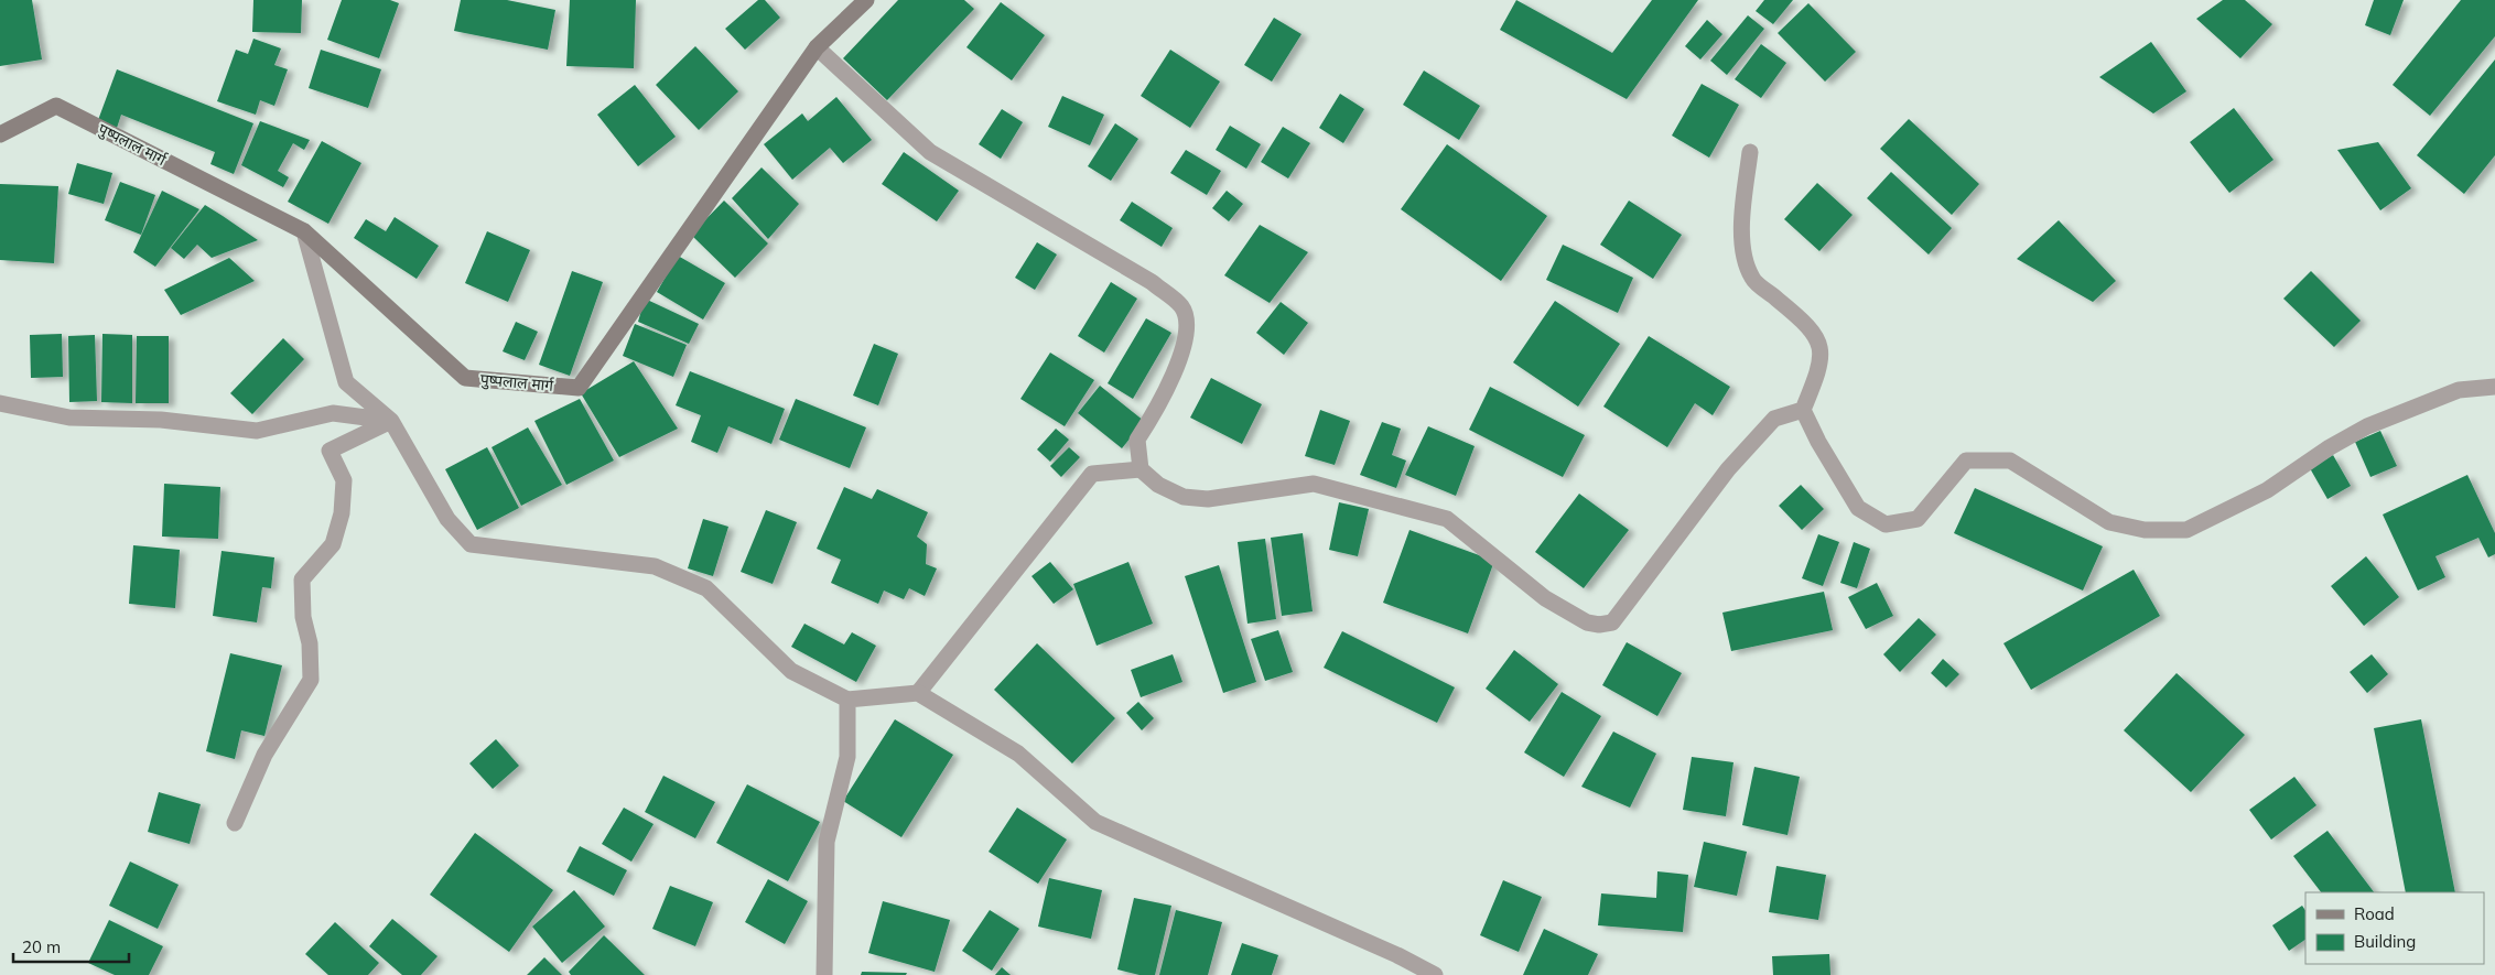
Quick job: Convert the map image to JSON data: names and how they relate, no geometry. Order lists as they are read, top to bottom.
{
  "streets": {
    "street": ["पुष्पलाल मार्ग"]
  },
  "legend": ["Road", "Building"],
  "scale_bar": "20 m"
}
